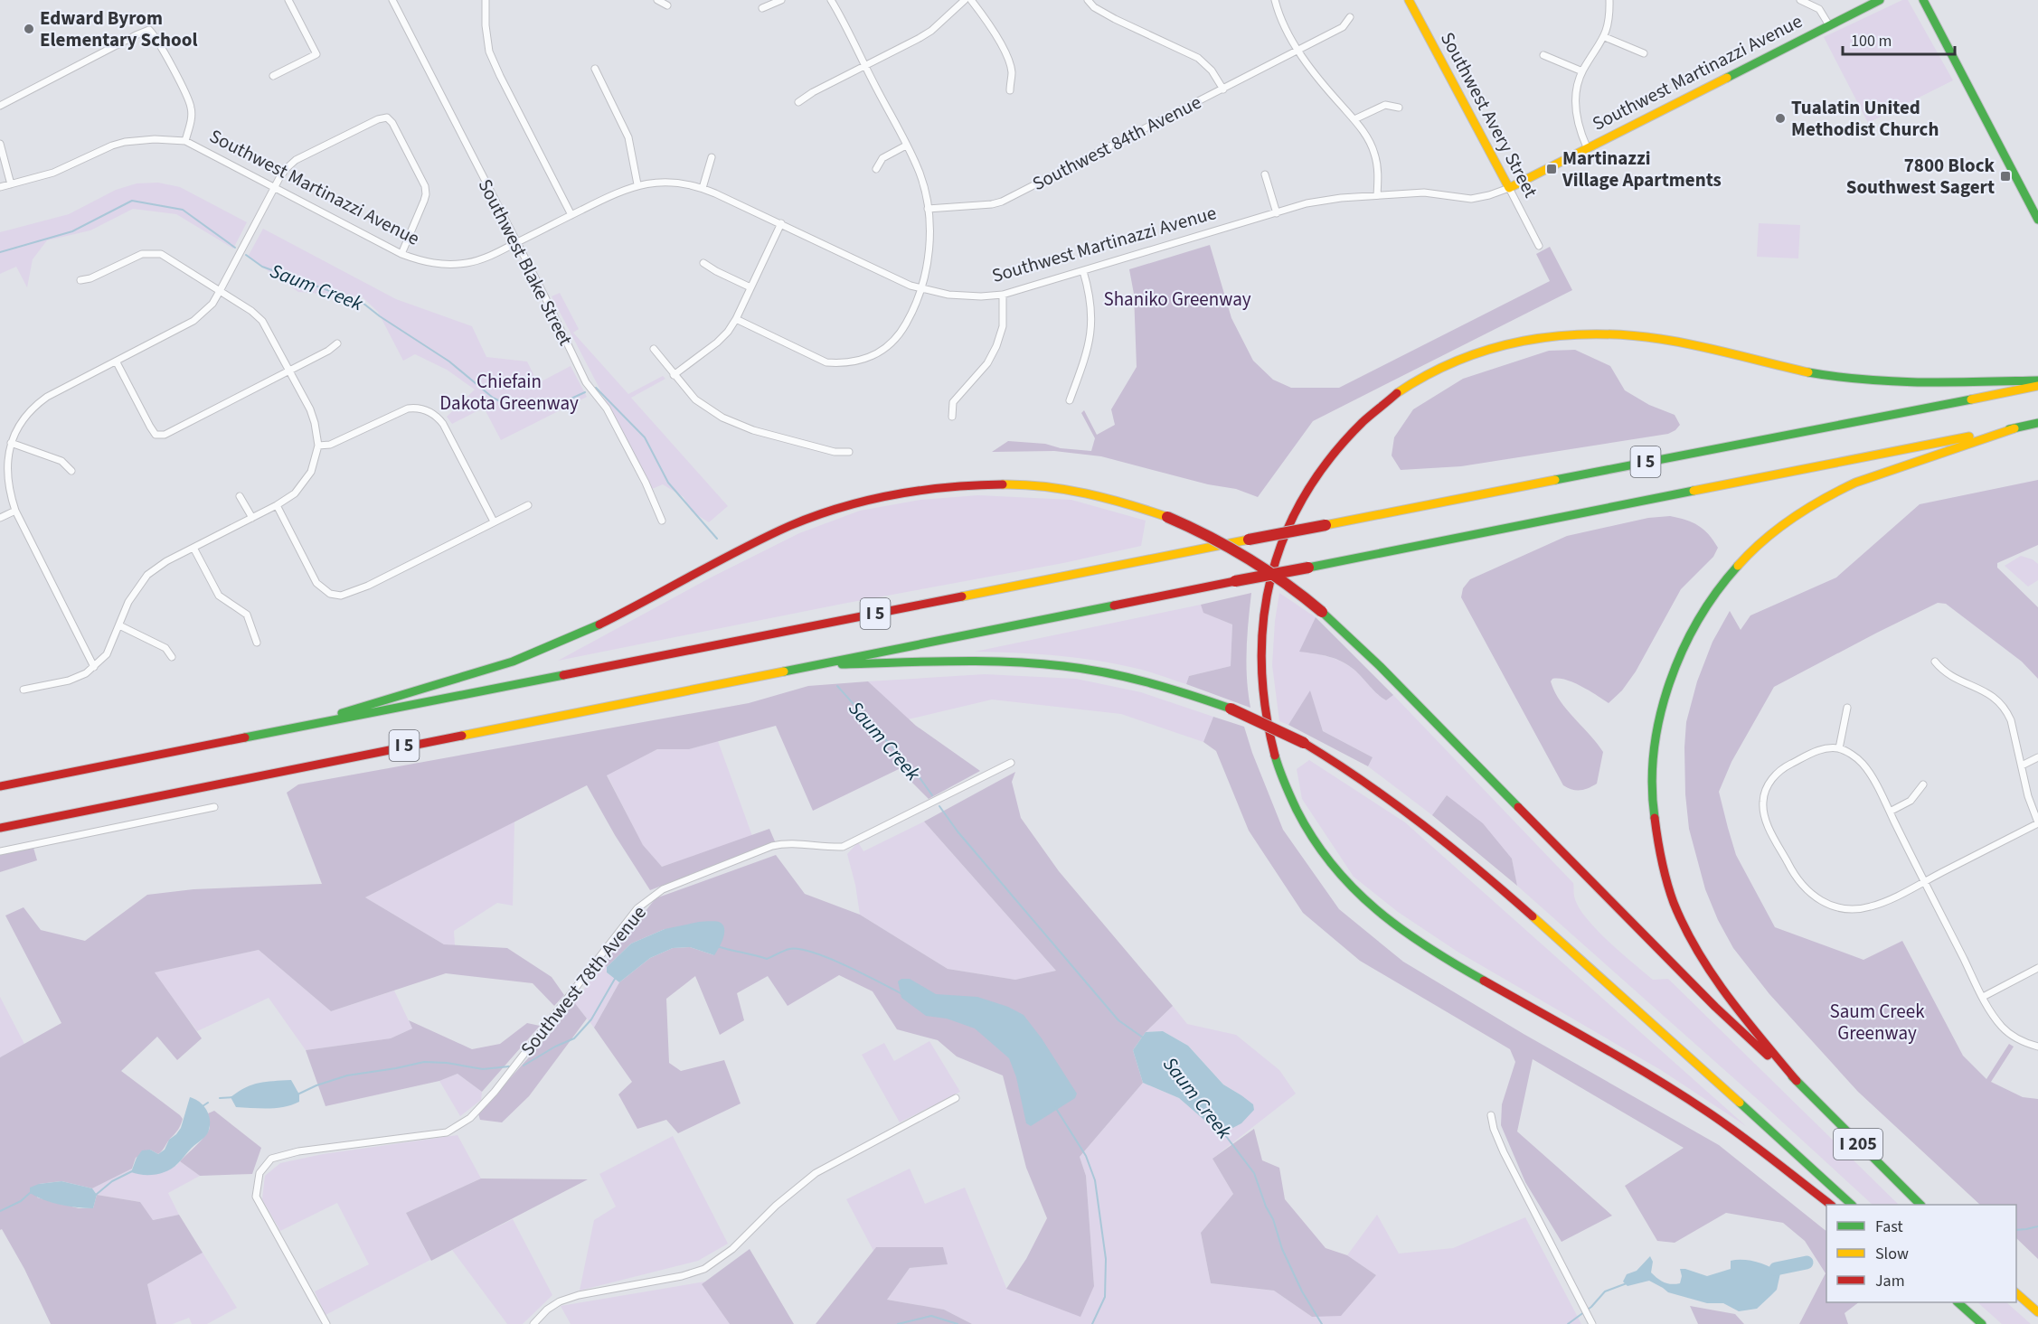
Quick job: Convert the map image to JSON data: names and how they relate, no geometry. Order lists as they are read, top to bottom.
{
  "streets": {
    "main road": [
      "Southwest Martinazzi Avenue",
      "Southwest Avery Street",
      "I 5",
      "I 205"
    ],
    "street": ["Southwest 84th Avenue", "Southwest Blake Street", "Southwest 78th Avenue"]
  },
  "crossings": [
    ["Southwest Martinazzi Avenue", "Southwest Avery Street"],
    ["Southwest Martinazzi Avenue", "Southwest Blake Street"]
  ],
  "water": ["Saum Creek"],
  "parks": ["Shaniko Greenway", "Chiefain Dakota Greenway", "Saum Creek Greenway"],
  "places": {
    "other": ["Edward Byrom Elementary School", "Tualatin United Methodist Church"],
    "transit": ["Martinazzi Village Apartments", "7800 Block Southwest Sagert"]
  },
  "legend": ["Fast", "Slow", "Jam"],
  "scale_bar": "100 m"
}
